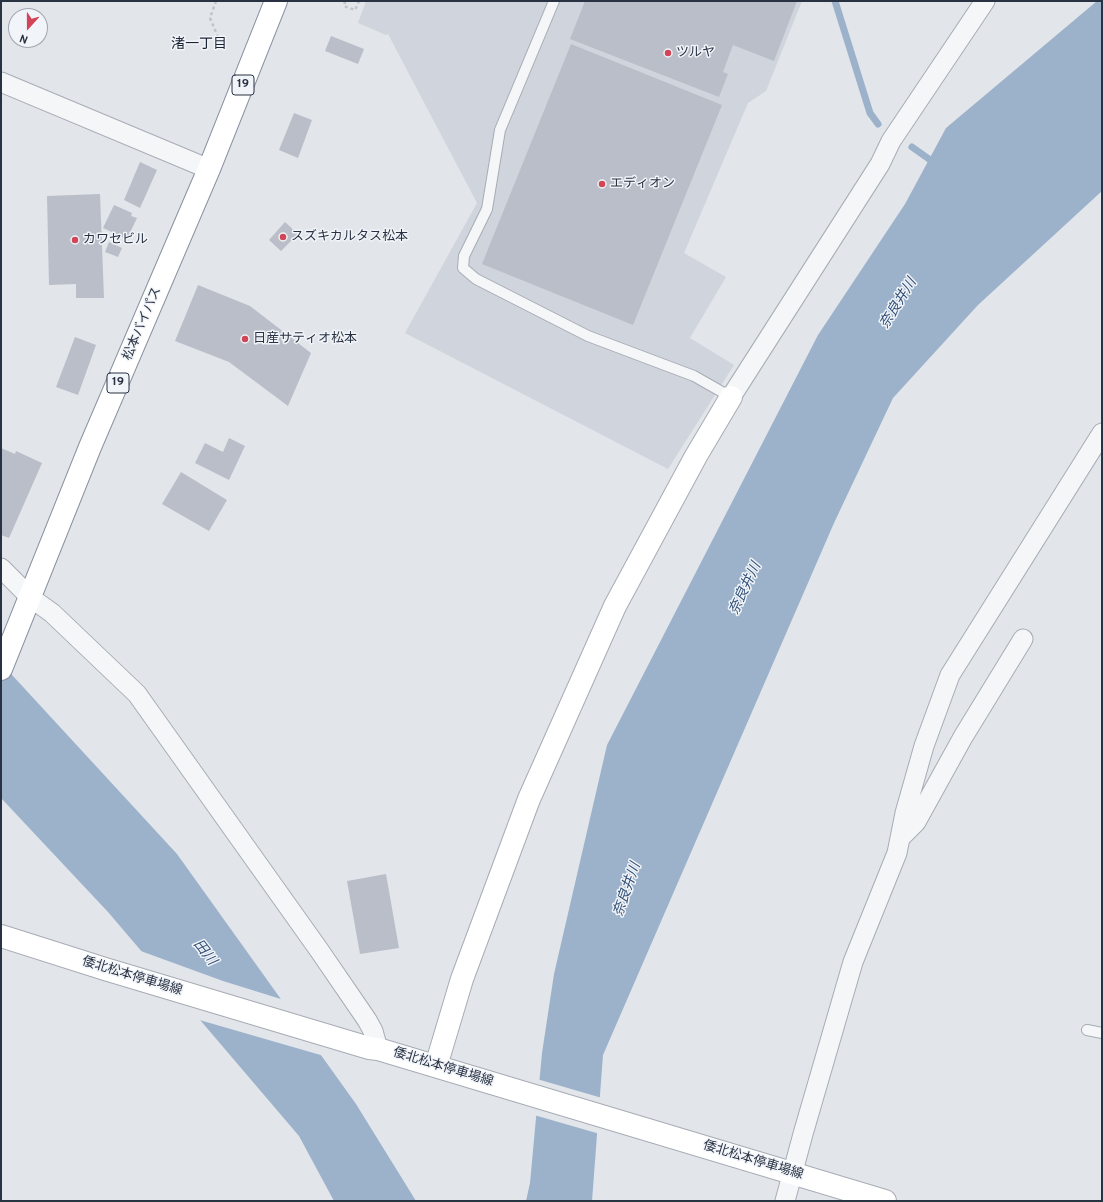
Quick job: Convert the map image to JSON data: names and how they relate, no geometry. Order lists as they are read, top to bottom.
{
  "streets": {
    "main road": ["19", "松本バイパス", "倭北松本停車場線"]
  },
  "districts": ["渚一丁目"],
  "water": ["奈良井川", "田川"],
  "places": [
    "ツルヤ",
    "エディオン",
    "スズキカルタス松本",
    "カワセビル",
    "日産サティオ松本"
  ],
  "north": "bottom"
}
